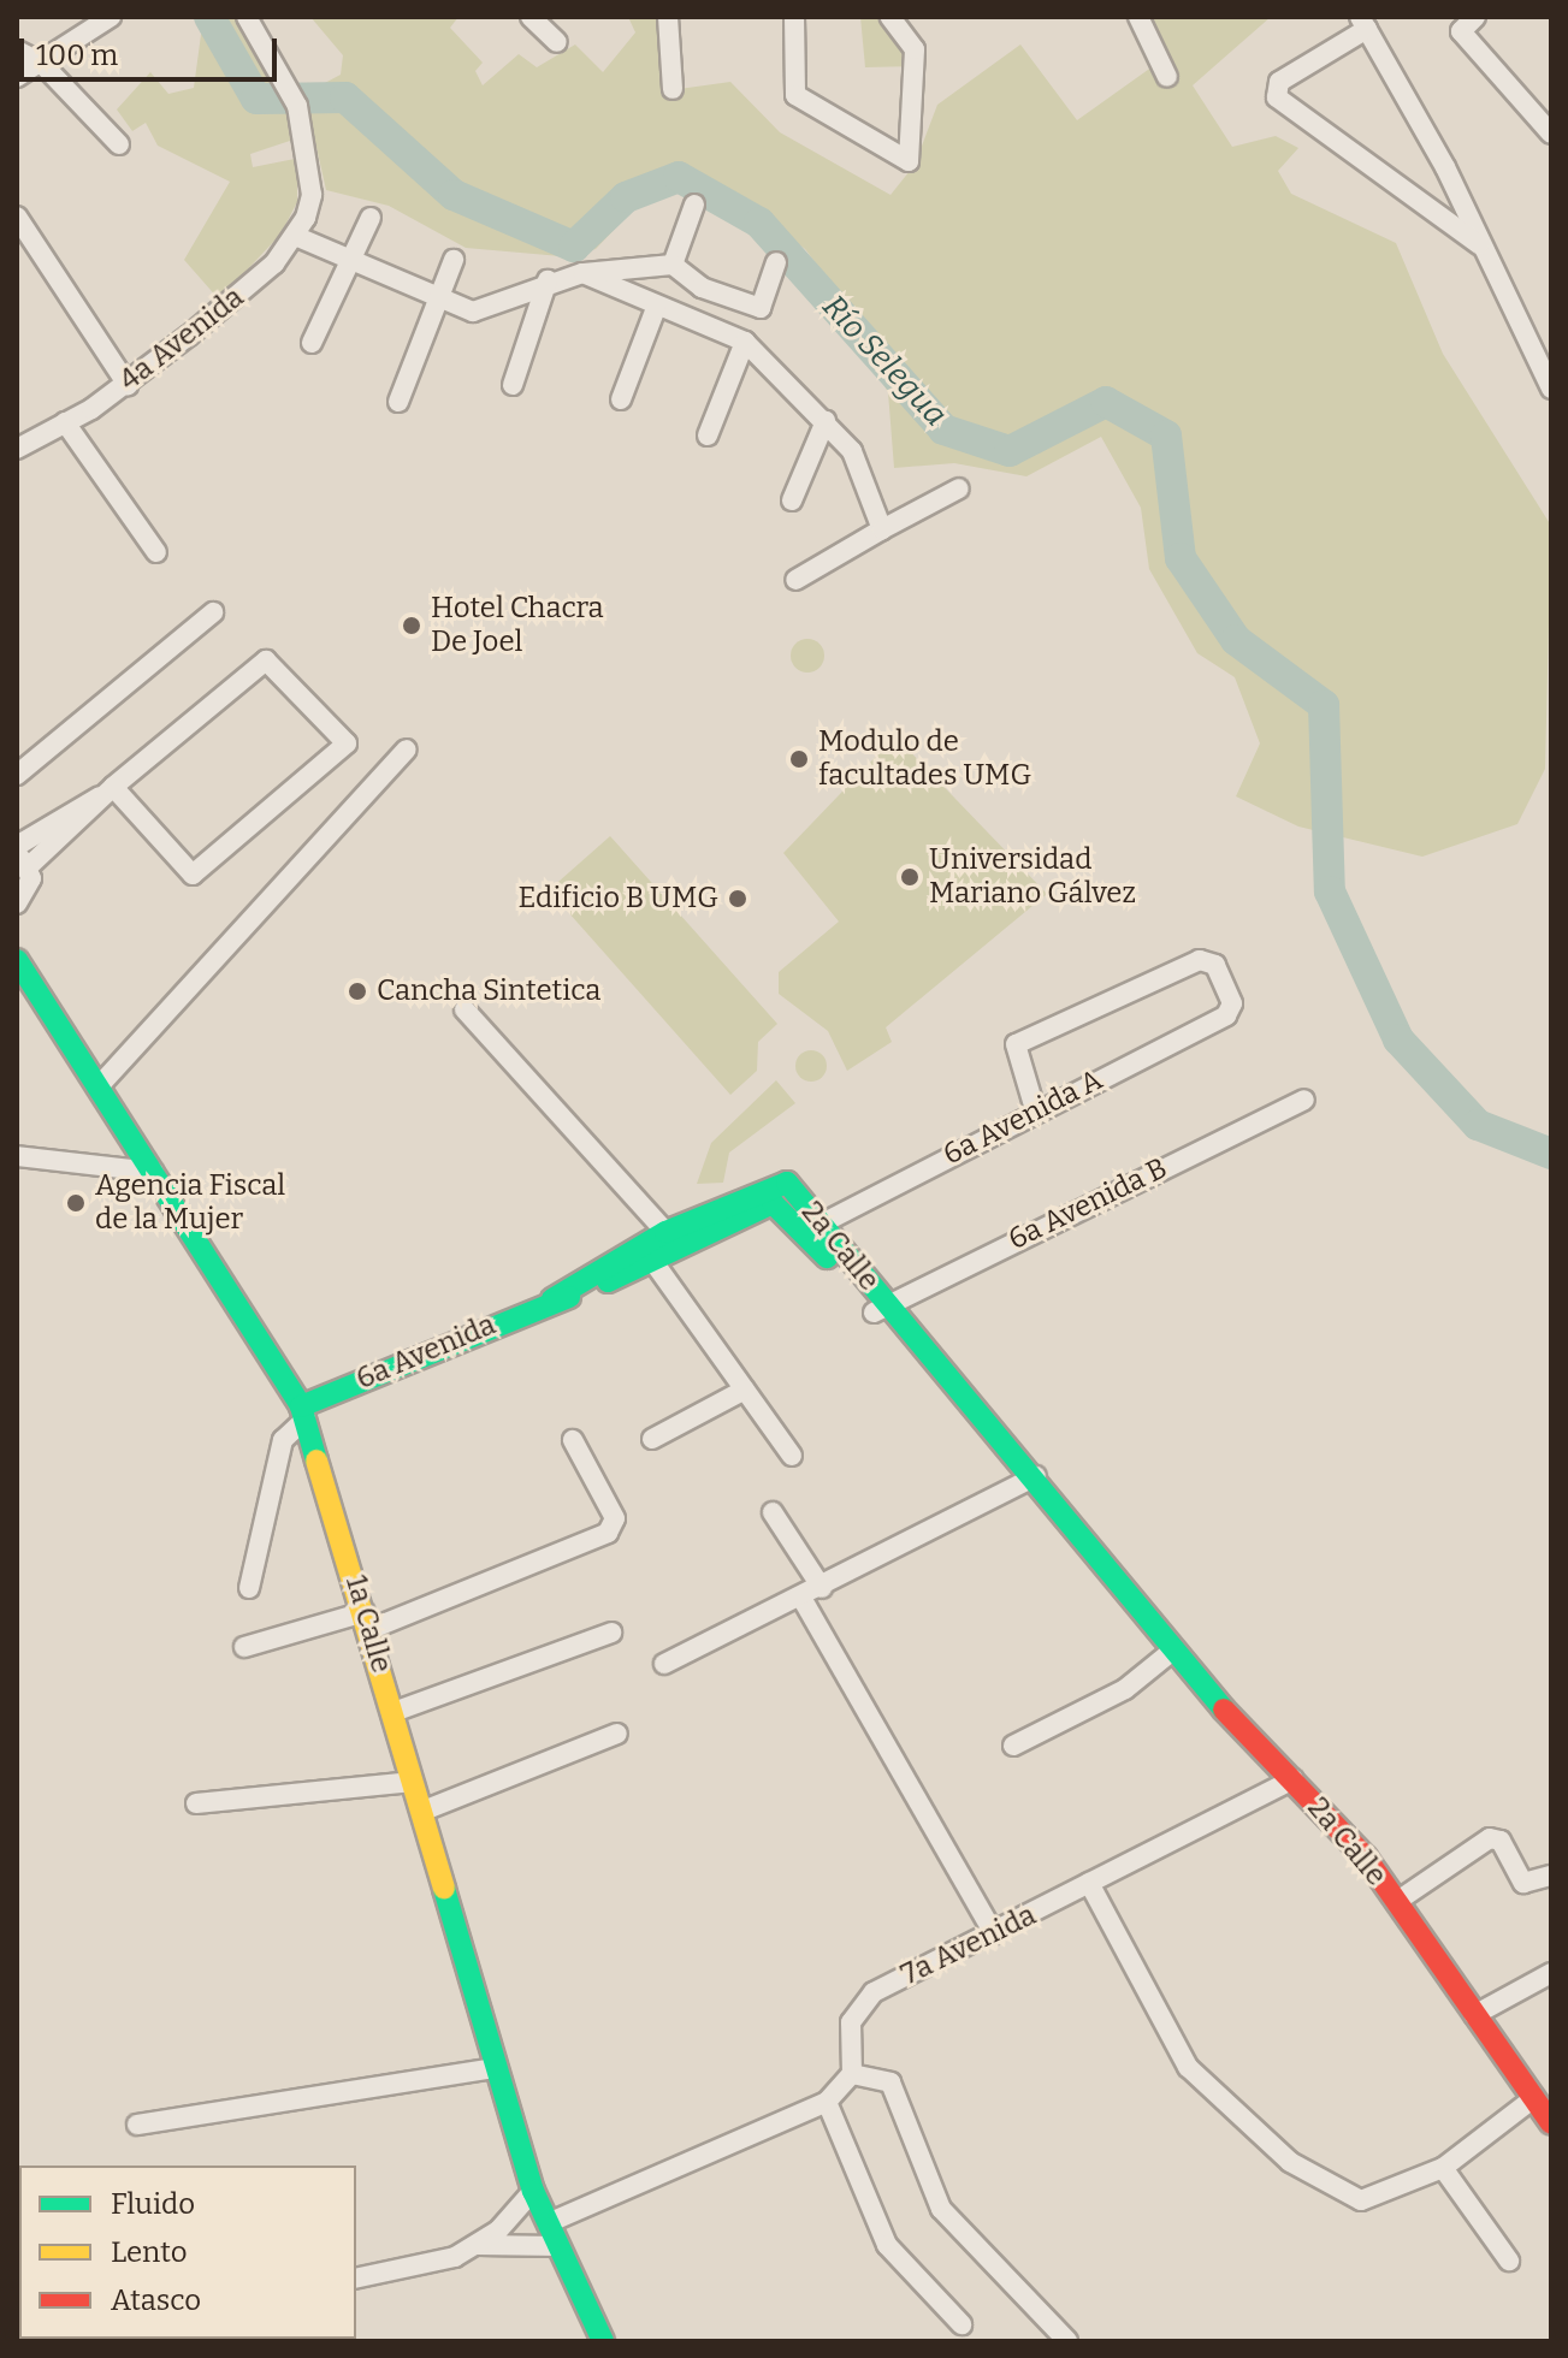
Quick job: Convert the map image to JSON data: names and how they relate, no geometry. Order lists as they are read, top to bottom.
{
  "streets": {
    "street": [
      "4a Avenida",
      "6a Avenida A",
      "6a Avenida B",
      "2a Calle",
      "6a Avenida",
      "1a Calle",
      "7a Avenida"
    ]
  },
  "crossings": [
    ["6a Avenida A", "2a Calle"],
    ["6a Avenida B", "2a Calle"],
    ["2a Calle", "6a Avenida"],
    ["2a Calle", "7a Avenida"],
    ["6a Avenida", "1a Calle"]
  ],
  "water": ["Río Selegua"],
  "places": [
    "Hotel Chacra De Joel",
    "Modulo de facultades UMG",
    "Universidad Mariano Gálvez",
    "Edificio B UMG",
    "Cancha Sintetica",
    "Agencia Fiscal de la Mujer"
  ],
  "legend": ["Fluido", "Lento", "Atasco"],
  "scale_bar": "100 m"
}
